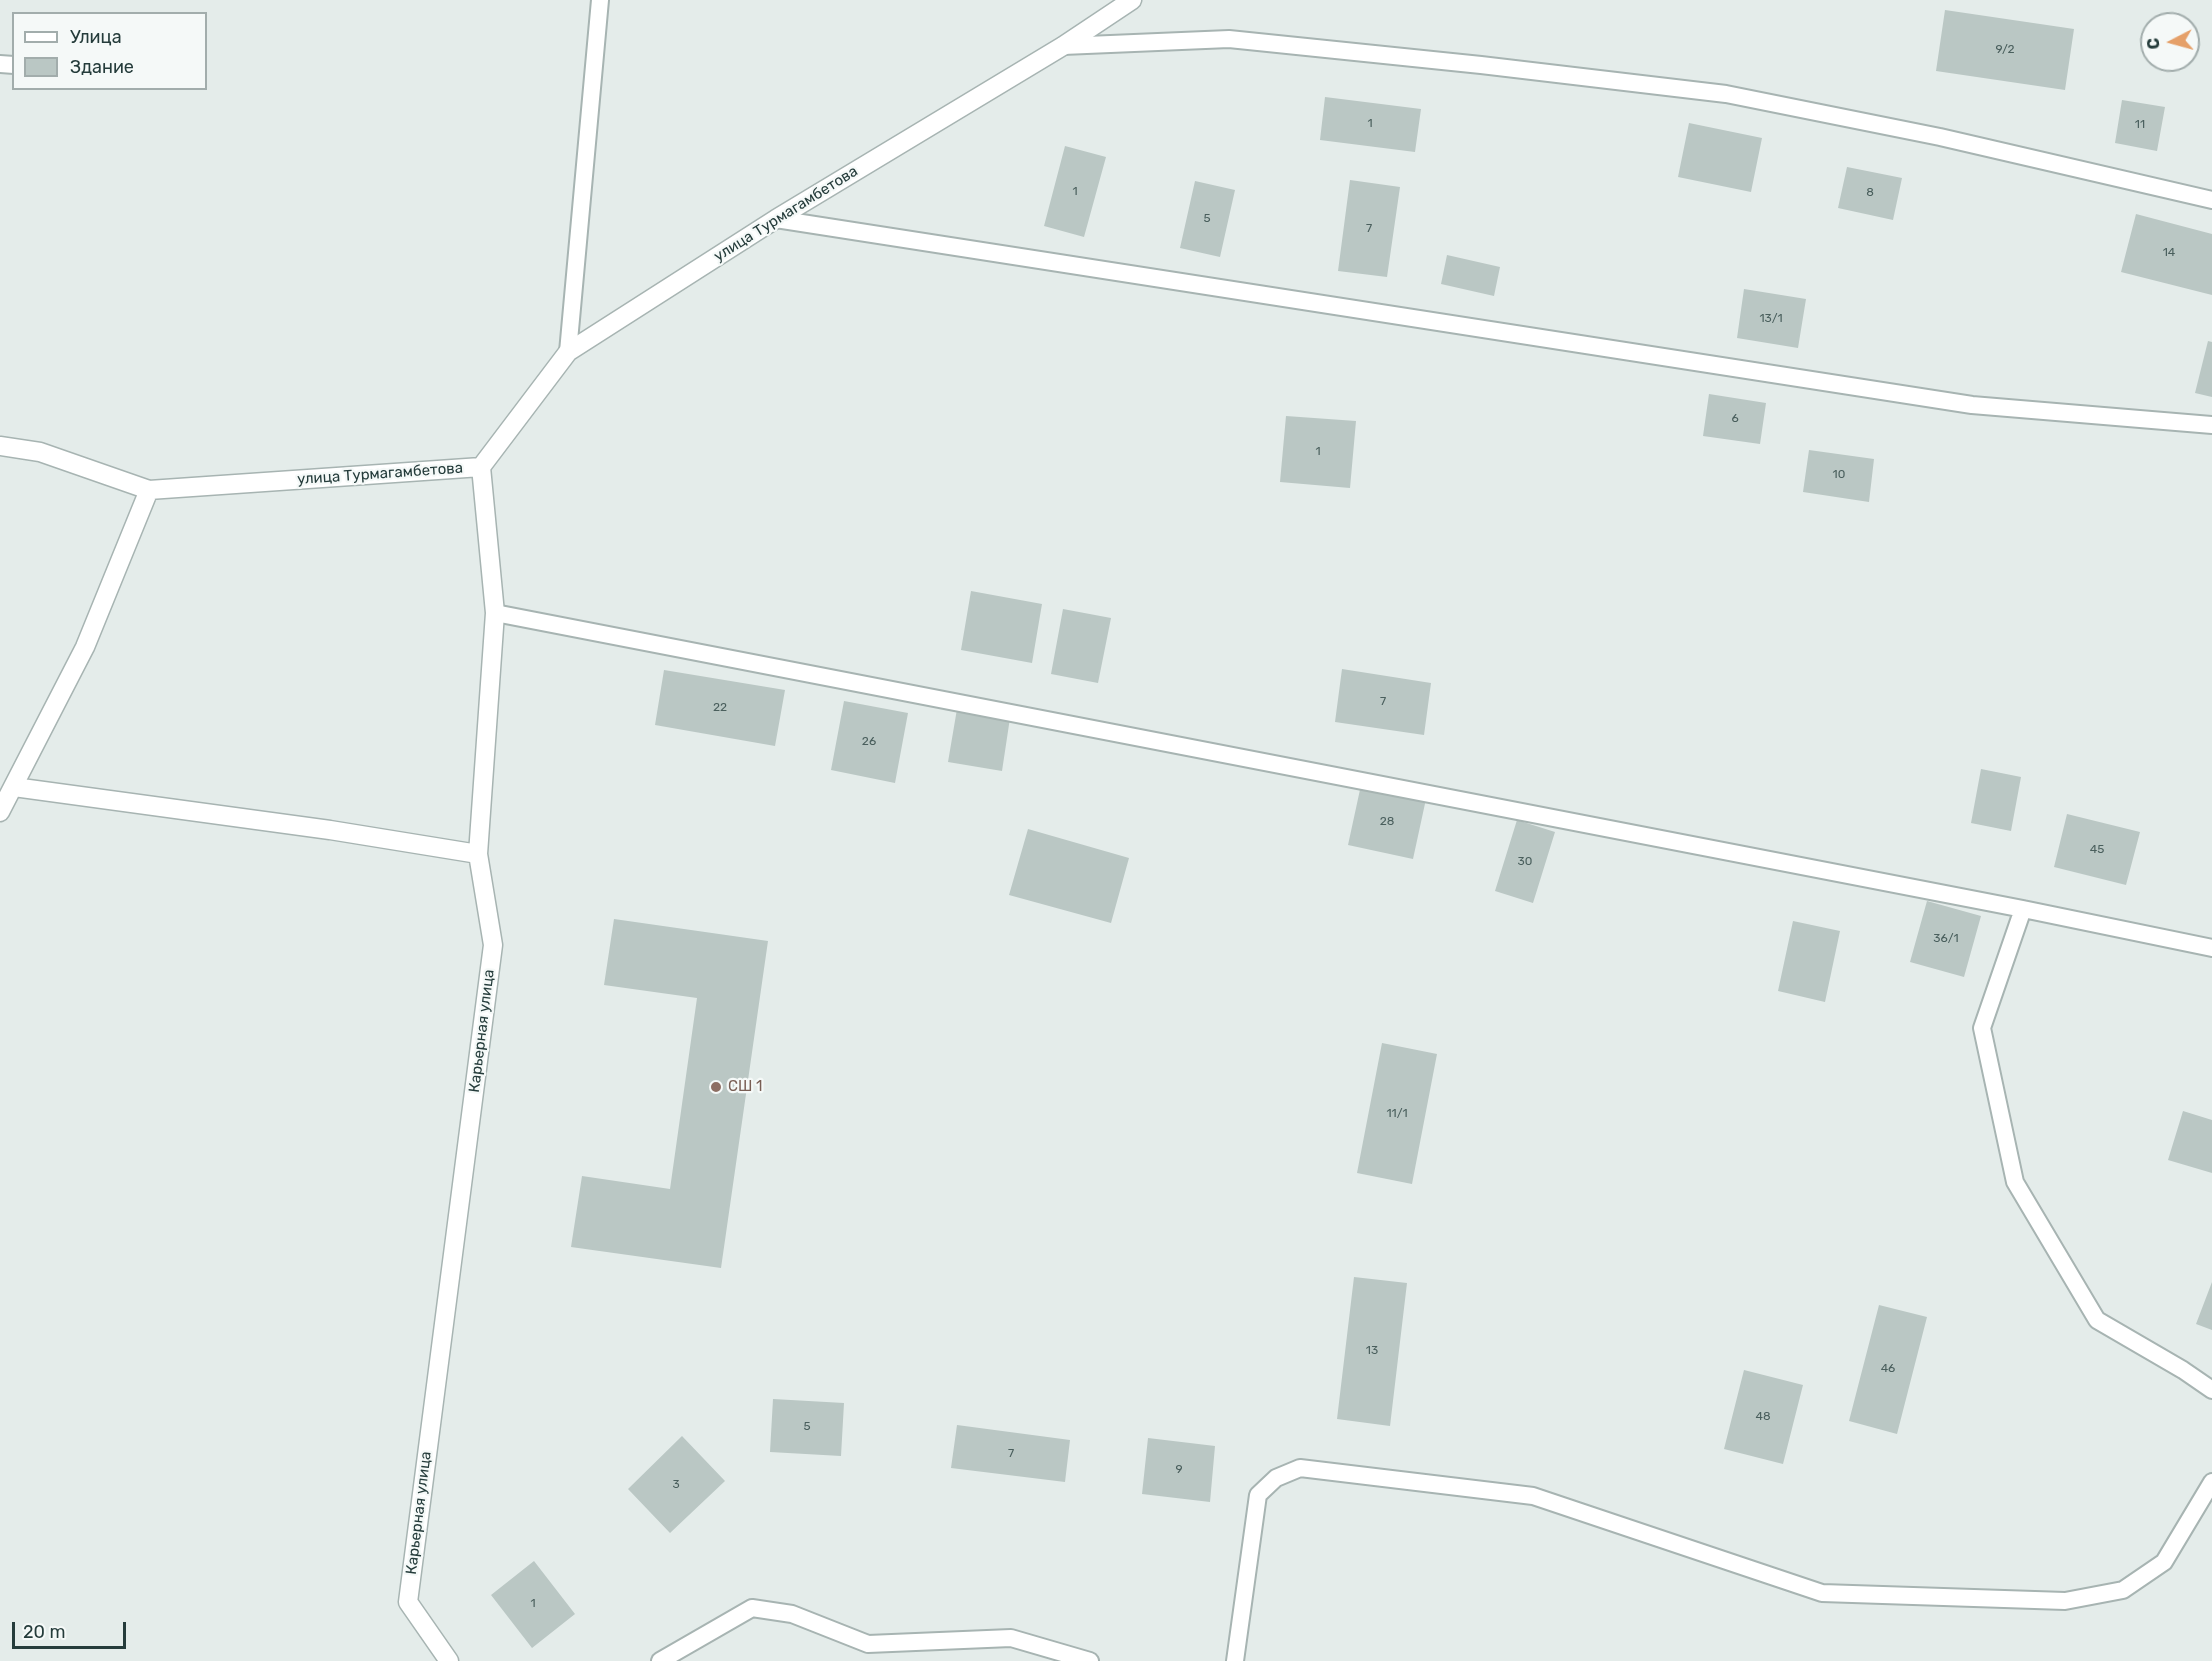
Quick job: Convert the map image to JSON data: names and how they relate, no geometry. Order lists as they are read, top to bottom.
{
  "streets": {
    "street": ["улица Турмагамбетова", "Карьерная улица"]
  },
  "crossings": [
    ["улица Турмагамбетова", "Карьерная улица"]
  ],
  "places": ["СШ 1"],
  "house_numbers": [
    "9/2",
    "1",
    "11",
    "1",
    "8",
    "5",
    "7",
    "14",
    "13/1",
    "6",
    "1",
    "10",
    "7",
    "22",
    "26",
    "28",
    "45",
    "30",
    "36/1",
    "11/1",
    "13",
    "46",
    "48",
    "5",
    "7",
    "9",
    "3",
    "1"
  ],
  "legend": ["Улица", "Здание"],
  "scale_bar": "20 m",
  "north": "left"
}
